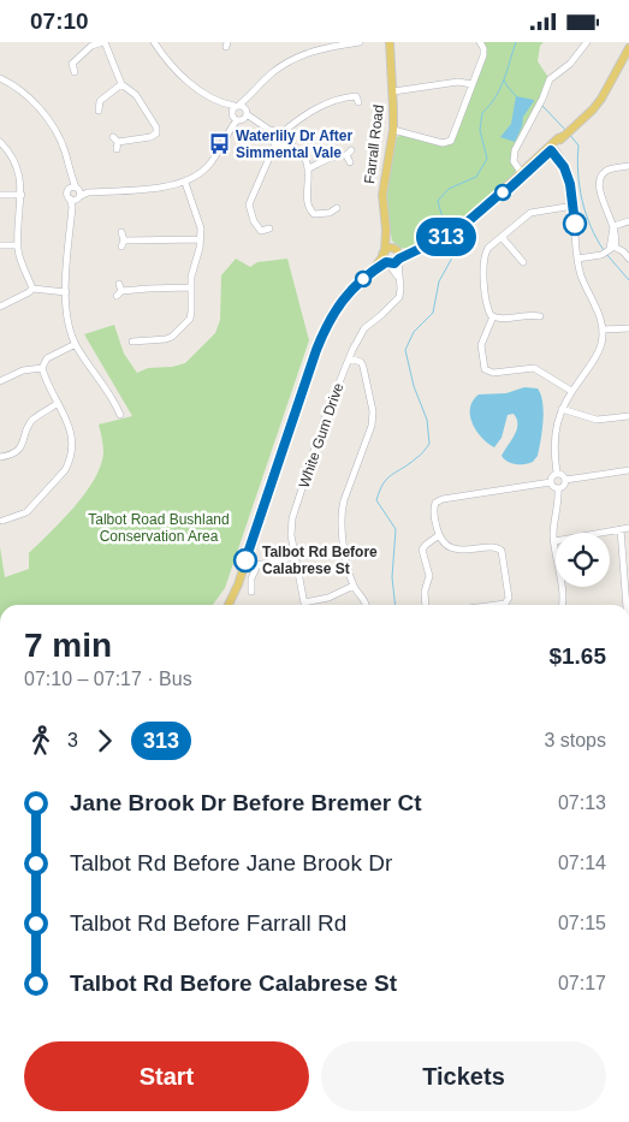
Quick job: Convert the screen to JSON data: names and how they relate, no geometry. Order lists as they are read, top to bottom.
{
  "streets": {
    "main road": ["Farrall Road"],
    "street": ["White Gum Drive"]
  },
  "crossings": [
    ["Farrall Road", "White Gum Drive"]
  ],
  "parks": ["Talbot Road Bushland Conservation Area"],
  "places": {
    "bus stop": ["Waterlily Dr After Simmental Vale"],
    "other": ["Talbot Rd Before Calabrese St"]
  },
  "lines": ["bus line 313"],
  "page": {
    "status": "07:10",
    "on_map": "313",
    "heading": ["7 min", "07:10 – 07:17 · Bus", "$1.65"],
    "legs": ["3", "313", "3 stops"],
    "list": [
      {
        "name": "Jane Brook Dr Before Bremer Ct",
        "value": "07:13"
      },
      {
        "name": "Talbot Rd Before Jane Brook Dr",
        "value": "07:14"
      },
      {
        "name": "Talbot Rd Before Farrall Rd",
        "value": "07:15"
      },
      {
        "name": "Talbot Rd Before Calabrese St",
        "value": "07:17"
      }
    ],
    "buttons": ["Start", "Tickets"]
  }
}
